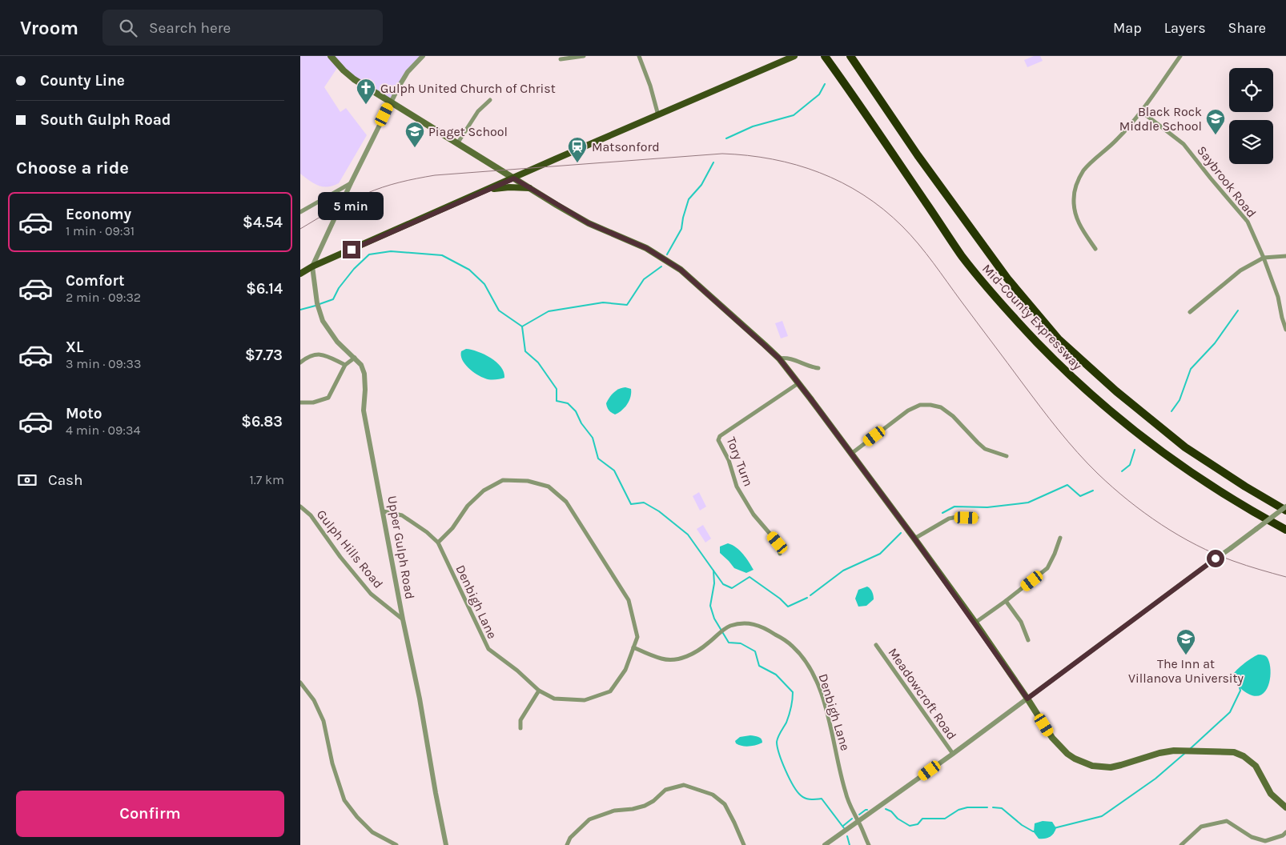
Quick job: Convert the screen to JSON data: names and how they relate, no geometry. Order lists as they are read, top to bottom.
{
  "streets": {
    "highway": ["Mid-County Expressway"],
    "street": [
      "Saybrook Road",
      "Tory Turn",
      "Upper Gulph Road",
      "Gulph Hills Road",
      "Denbigh Lane",
      "Meadowcroft Road"
    ]
  },
  "crossings": [
    ["Upper Gulph Road", "Gulph Hills Road"],
    ["Upper Gulph Road", "Denbigh Lane"]
  ],
  "places": {
    "church": ["Gulph United Church of Christ"],
    "school or university": ["Black Rock Middle School", "Piaget School", "The Inn at Villanova University"],
    "station": ["Matsonford"]
  },
  "page": {
    "header": "Vroom",
    "search": "Search here",
    "nav": ["Map", "Layers", "Share"],
    "banner": ["County Line", "South Gulph Road"],
    "heading": "Choose a ride",
    "list": [
      {
        "name": "Economy",
        "note": "1 min · 09:31",
        "value": "$4.54"
      },
      {
        "name": "Comfort",
        "note": "2 min · 09:32",
        "value": "$6.14"
      },
      {
        "name": "XL",
        "note": "3 min · 09:33",
        "value": "$7.73"
      },
      {
        "name": "Moto",
        "note": "4 min · 09:34",
        "value": "$6.83"
      }
    ],
    "bubble": "5 min",
    "pay": ["Cash", "1.7 km"],
    "buttons": "Confirm"
  }
}
